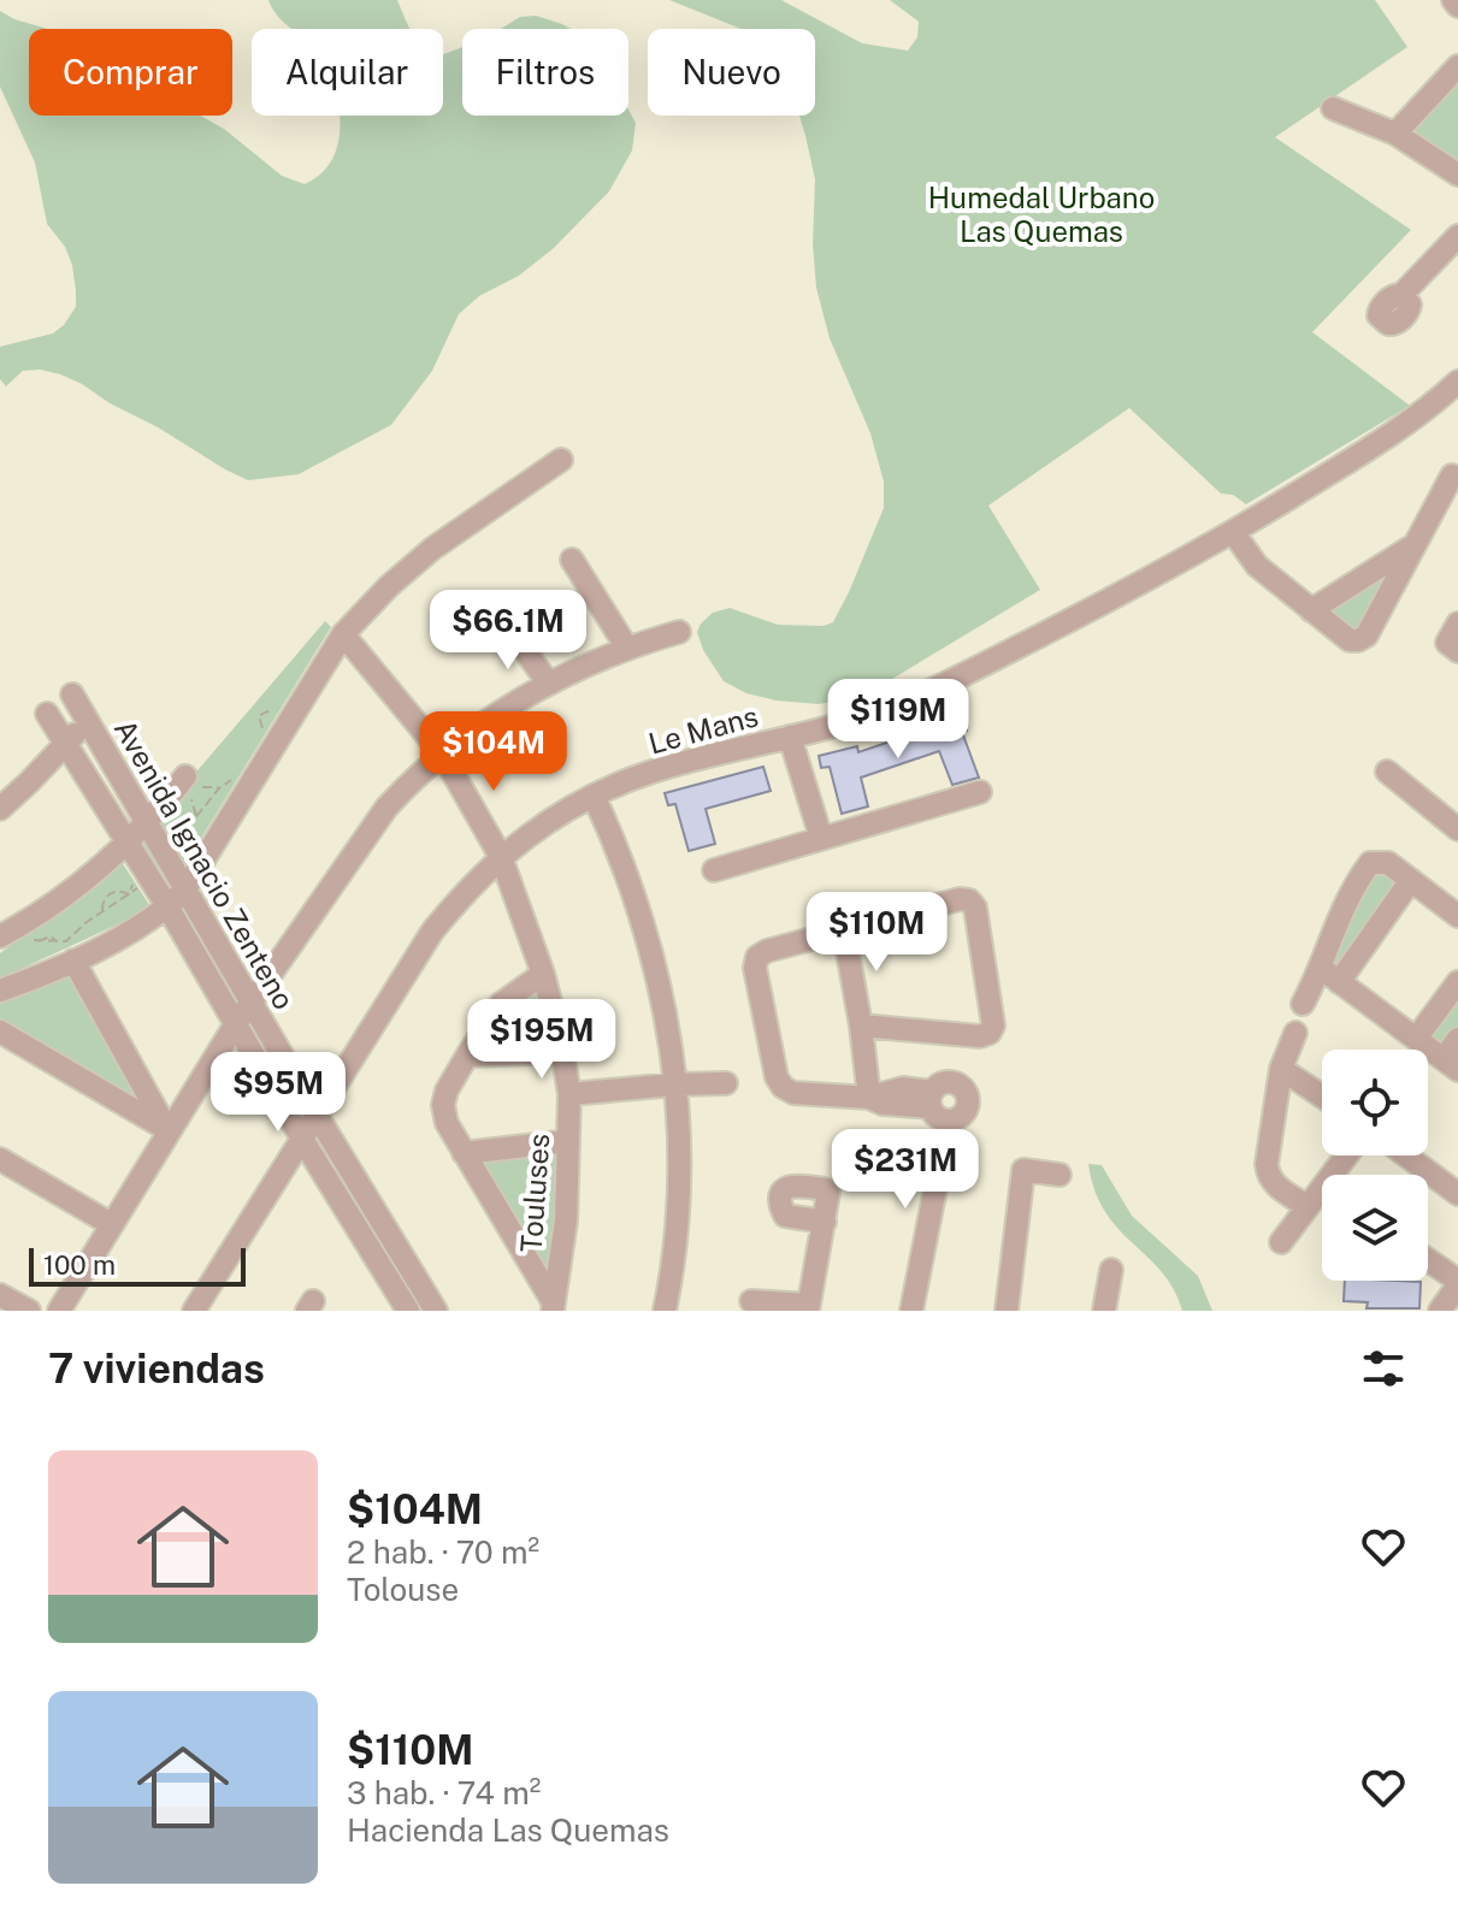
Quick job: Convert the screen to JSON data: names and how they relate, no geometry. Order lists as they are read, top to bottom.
{
  "streets": {
    "street": ["Le Mans", "Avenida Ignacio Zenteno", "Touluses"]
  },
  "crossings": [
    ["Le Mans", "Avenida Ignacio Zenteno"],
    ["Le Mans", "Touluses"]
  ],
  "parks": ["Humedal Urbano Las Quemas"],
  "scale_bar": "100 m",
  "page": {
    "chip": [
      "Comprar",
      "Alquilar",
      "Filtros",
      "Nuevo"
    ],
    "price": [
      "$66.1M",
      "$119M",
      "$104M",
      "$110M",
      "$195M",
      "$95M",
      "$231M"
    ],
    "scale": "100 m",
    "heading": "7 viviendas",
    "list": [
      {
        "name": "$104M",
        "note": "2 hab. · 70 m² · Tolouse"
      },
      {
        "name": "$110M",
        "note": "3 hab. · 74 m² · Hacienda Las Quemas"
      }
    ]
  }
}
